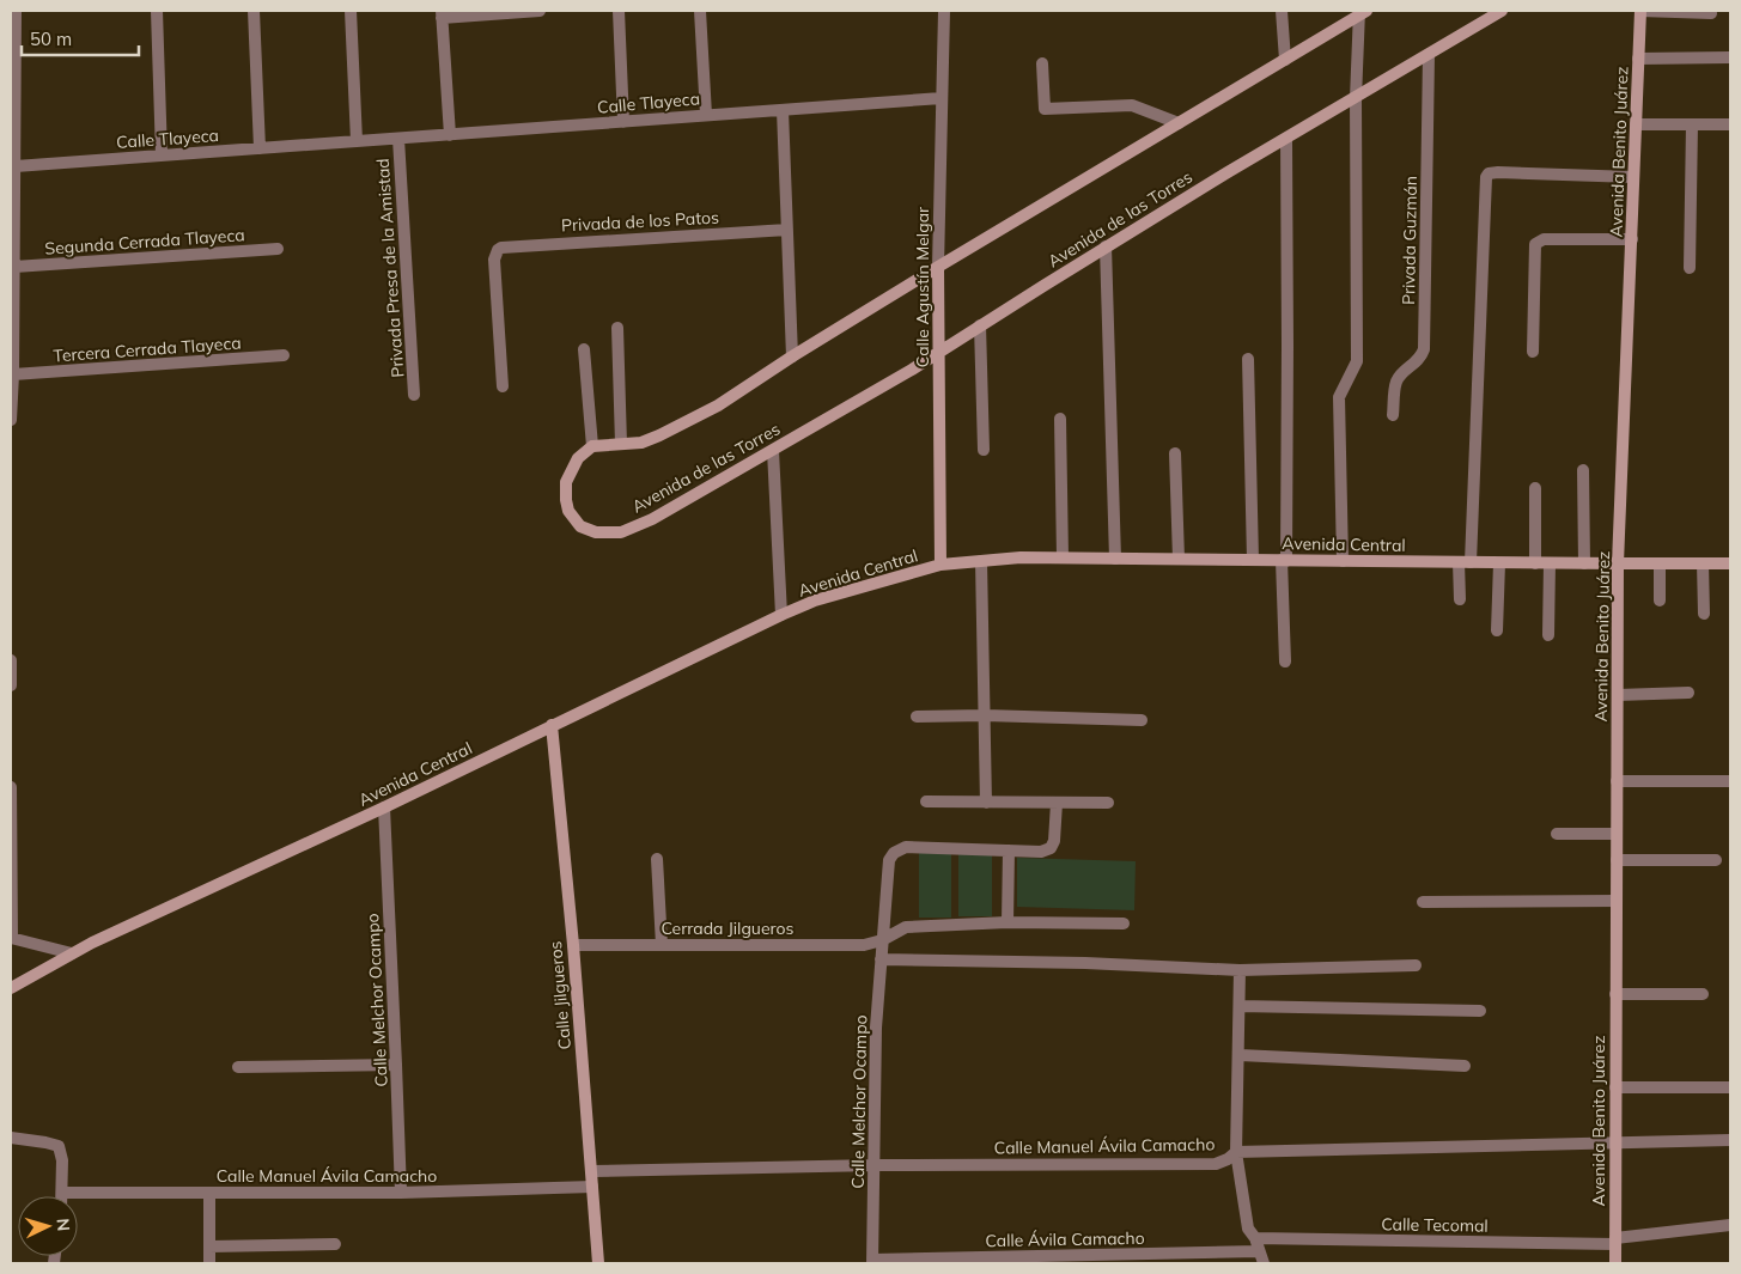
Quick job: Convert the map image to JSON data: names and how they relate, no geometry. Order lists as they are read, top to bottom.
{
  "streets": {
    "main road": [
      "Avenida Benito Juárez",
      "Avenida de las Torres",
      "Calle Agustín Melgar",
      "Avenida Central",
      "Calle Jilgueros"
    ],
    "street": [
      "Calle Tlayeca",
      "Privada de los Patos",
      "Privada Guzmán",
      "Segunda Cerrada Tlayeca",
      "Privada Presa de la Amistad",
      "Tercera Cerrada Tlayeca",
      "Cerrada Jilgueros",
      "Calle Melchor Ocampo",
      "Calle Manuel Ávila Camacho",
      "Calle Tecomal",
      "Calle Ávila Camacho"
    ]
  },
  "crossings": [
    ["Calle Tlayeca", "Privada Presa de la Amistad"],
    ["Calle Tlayeca", "Calle Agustín Melgar"],
    ["Avenida Benito Juárez", "Avenida Central"],
    ["Avenida Benito Juárez", "Calle Manuel Ávila Camacho"],
    ["Avenida Benito Juárez", "Calle Tecomal"],
    ["Avenida de las Torres", "Privada Guzmán"],
    ["Avenida de las Torres", "Calle Agustín Melgar"],
    ["Calle Agustín Melgar", "Avenida Central"],
    ["Avenida Central", "Calle Jilgueros"],
    ["Avenida Central", "Calle Melchor Ocampo"],
    ["Cerrada Jilgueros", "Calle Jilgueros"],
    ["Cerrada Jilgueros", "Calle Melchor Ocampo"],
    ["Calle Jilgueros", "Calle Manuel Ávila Camacho"],
    ["Calle Melchor Ocampo", "Calle Manuel Ávila Camacho"],
    ["Calle Melchor Ocampo", "Calle Ávila Camacho"]
  ],
  "scale_bar": "50 m",
  "north": "right"
}
